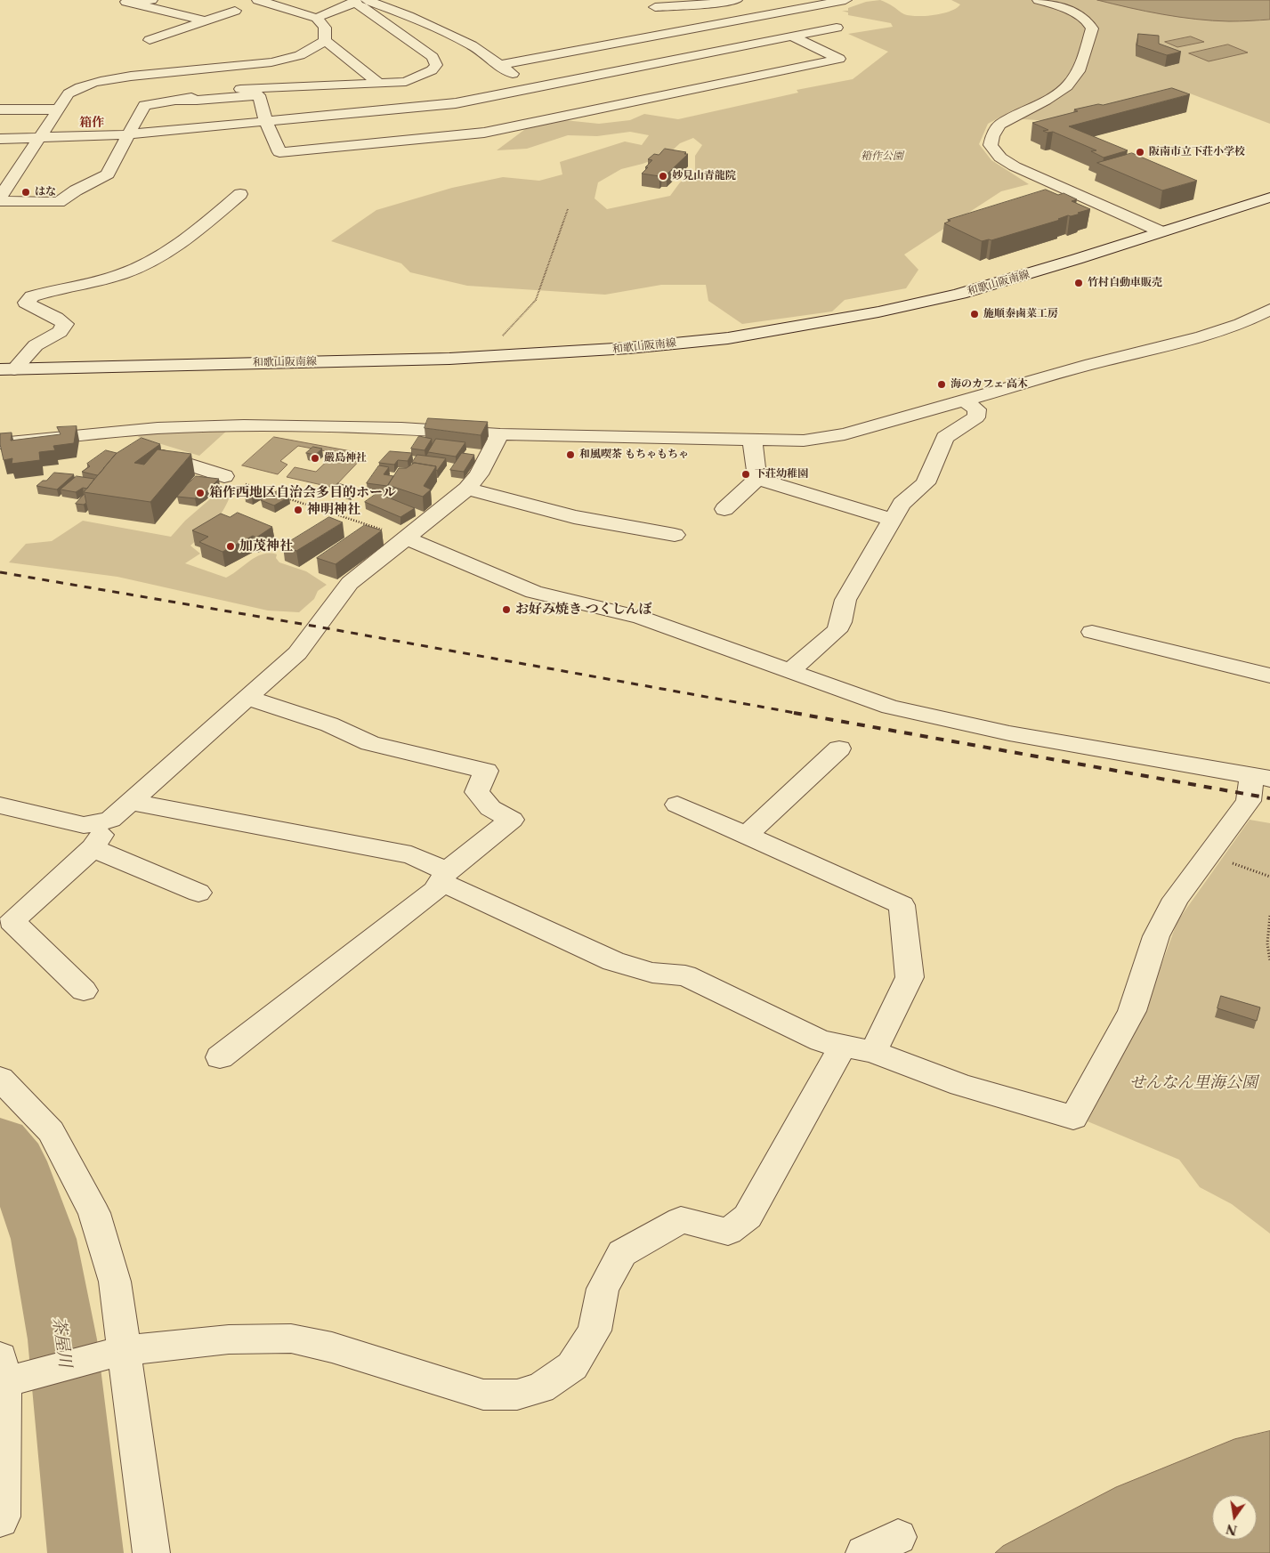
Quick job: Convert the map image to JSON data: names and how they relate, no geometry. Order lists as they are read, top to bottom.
{
  "streets": {
    "street": ["和歌山阪南線"]
  },
  "districts": ["箱作"],
  "water": ["茶屋川"],
  "parks": ["箱作公園", "せんなん里海公園"],
  "places": [
    "阪南市立下荘小学校",
    "妙見山青龍院",
    "はな",
    "竹村自動車販売",
    "施順泰鹵菜工房",
    "海のカフェ 高木",
    "和風喫茶 もちゃもちゃ",
    "嚴島神社",
    "下荘幼稚園",
    "箱作西地区自治会多目的ホール",
    "神明神社",
    "加茂神社",
    "お好み焼き つくしんぼ"
  ],
  "north": "bottom"
}
